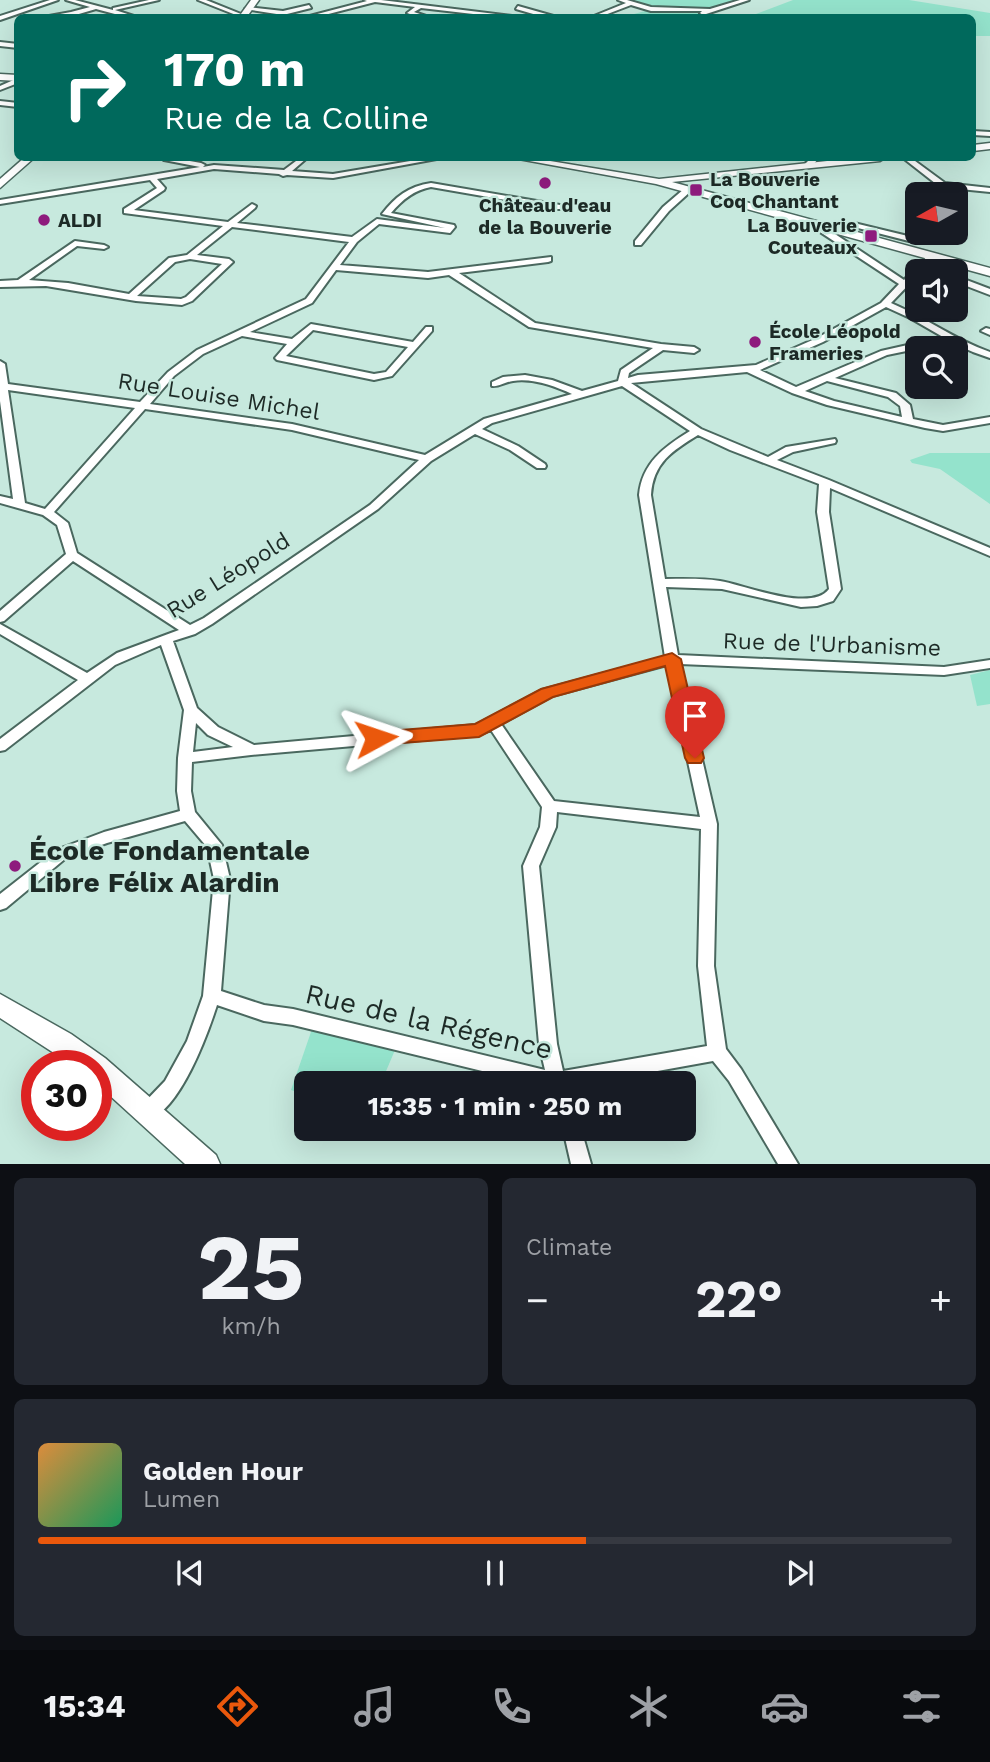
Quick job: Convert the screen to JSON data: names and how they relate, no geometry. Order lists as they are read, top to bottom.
{
  "streets": {
    "street": [
      "Rue Louise Michel",
      "Rue Léopold",
      "Rue de l'Urbanisme",
      "Rue de la Régence"
    ]
  },
  "crossings": [
    ["Rue Louise Michel", "Rue Léopold"]
  ],
  "places": {
    "other": [
      "Château d'eau de la Bouverie",
      "ALDI",
      "École Léopold Frameries",
      "École Fondamentale Libre Félix Alardin"
    ],
    "transit": ["La Bouverie Coq Chantant", "La Bouverie Couteaux"]
  },
  "north": "left",
  "page": {
    "turn": ["170 m", "Rue de la Colline"],
    "limit": "30",
    "trip": "15:35 · 1 min · 250 m",
    "tile": [
      ["25", "km/h"],
      "Climate"
    ],
    "heat": ["−", "22°", "+"],
    "song": ["Golden Hour", "Lumen"],
    "tabs": "15:34"
  }
}
